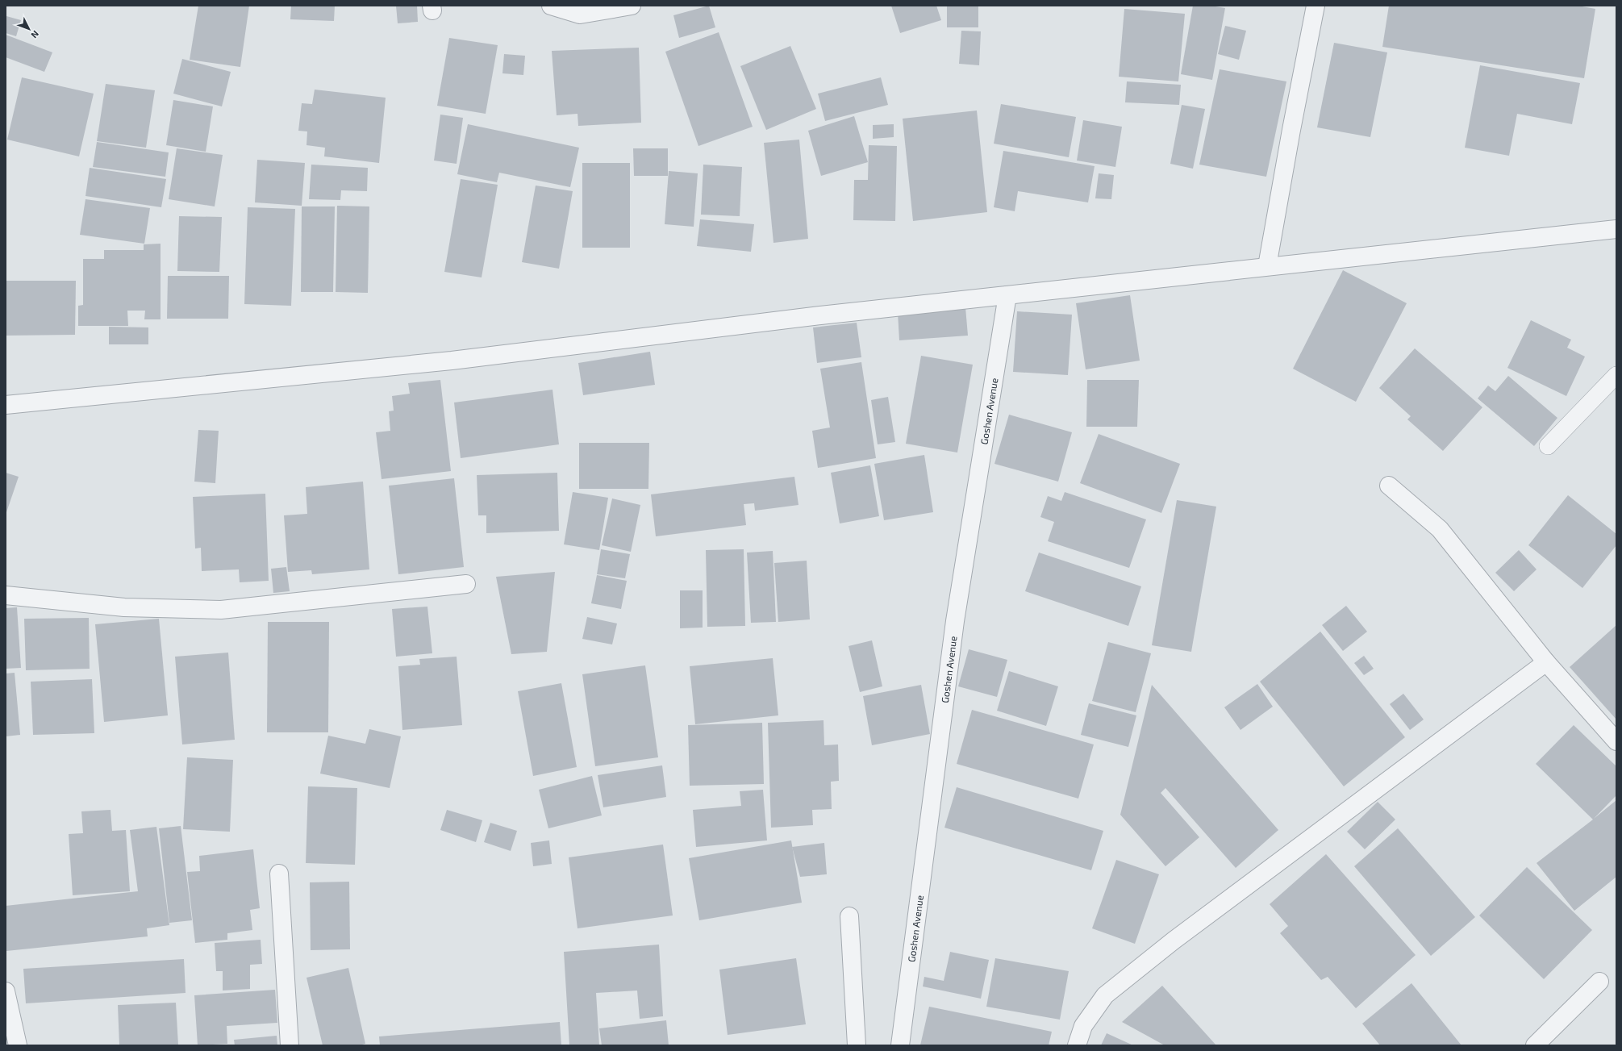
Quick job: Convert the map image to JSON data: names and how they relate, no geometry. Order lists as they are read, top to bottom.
{
  "streets": {
    "street": ["Goshen Avenue"]
  },
  "north": "bottom right"
}
